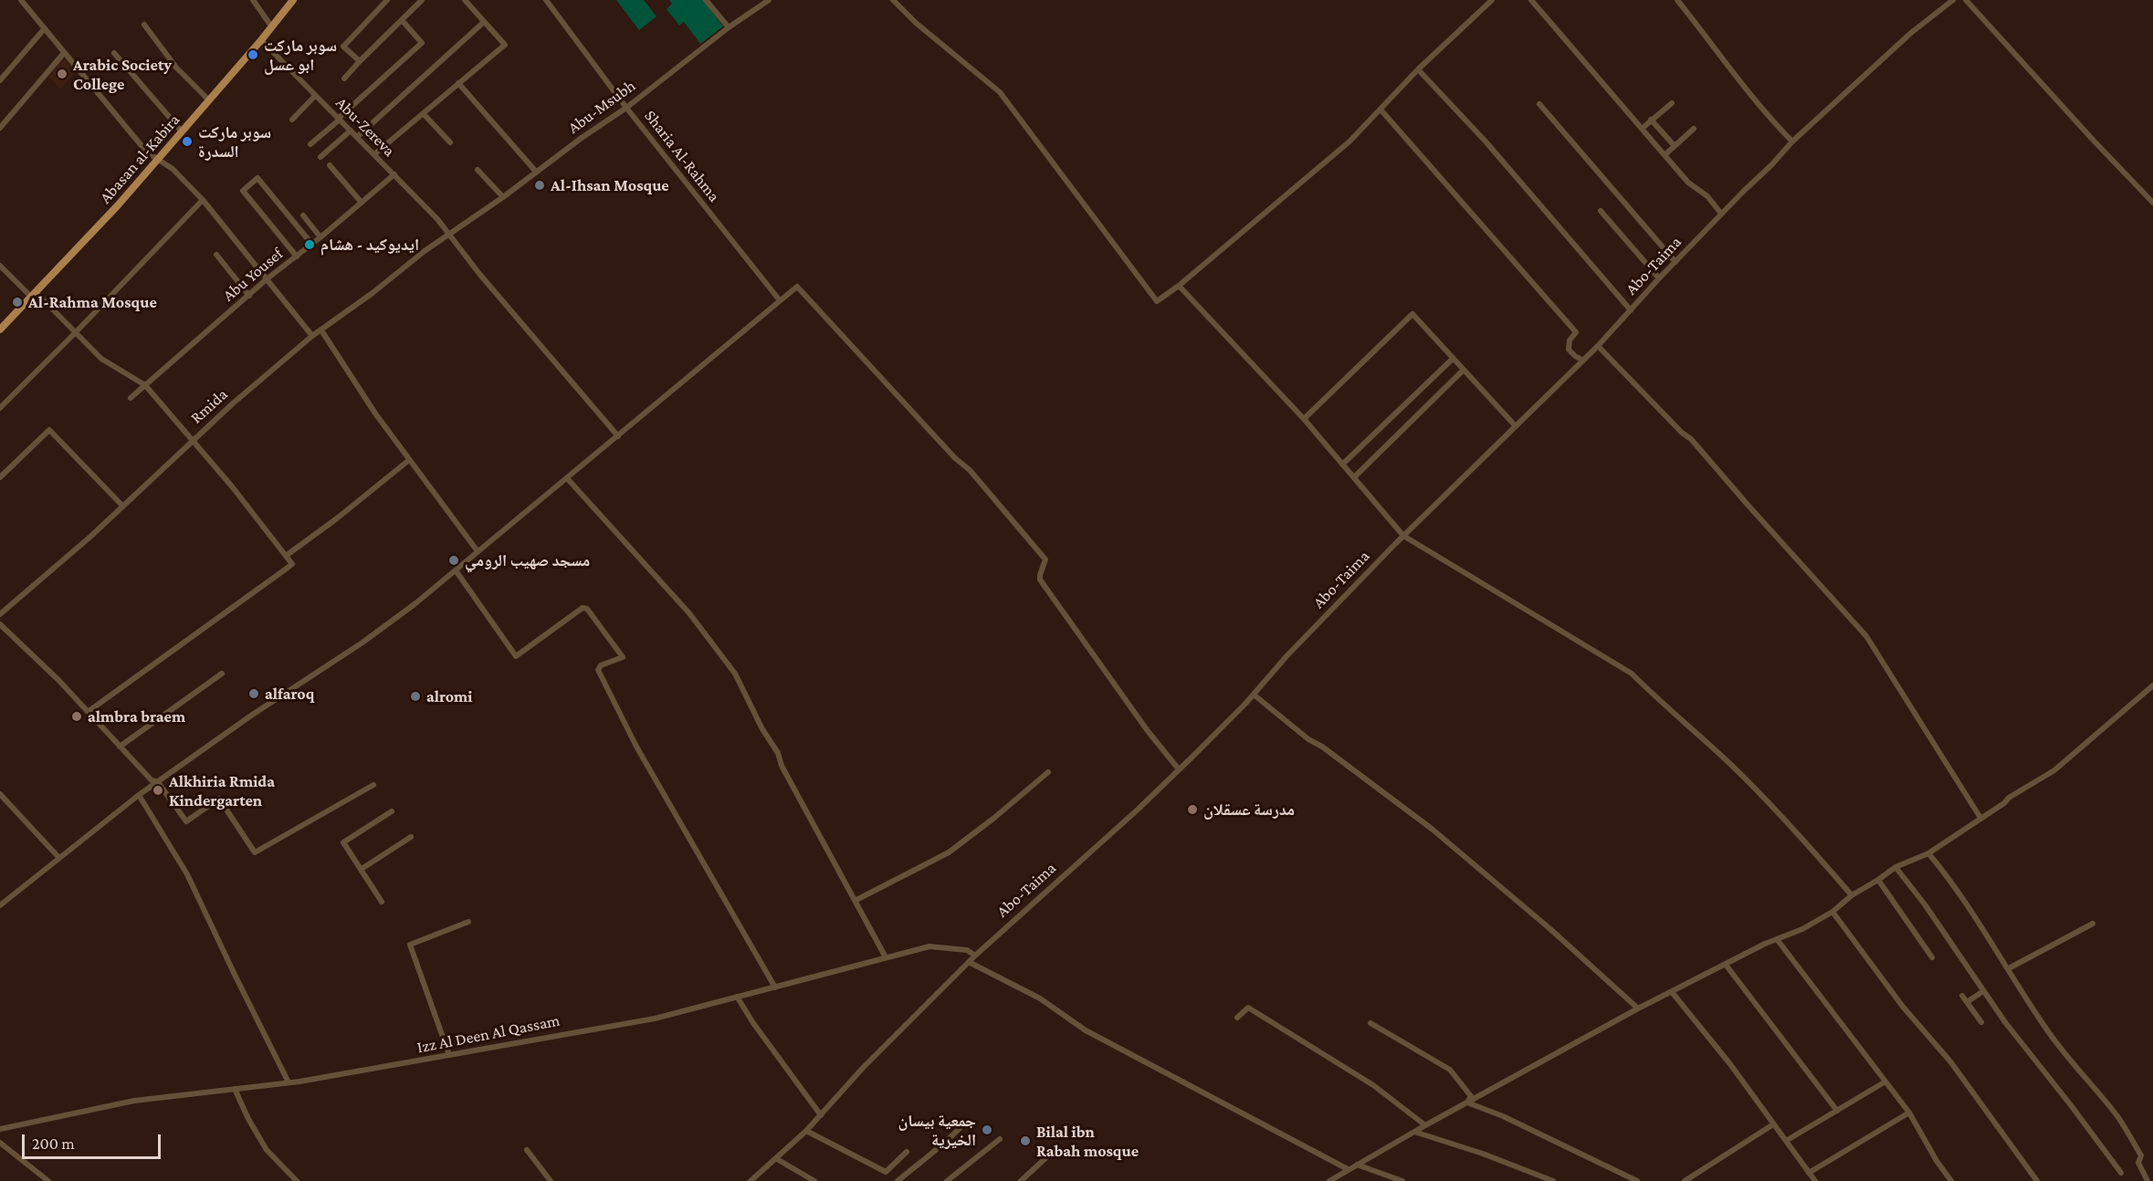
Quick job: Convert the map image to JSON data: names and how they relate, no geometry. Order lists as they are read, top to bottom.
{
  "streets": {
    "main road": ["Abasan al-Kabira"],
    "street": [
      "Abu-Msubh",
      "Abu-Zereva",
      "Sharia Al-Rahma",
      "Abo-Taima",
      "Abu Yousef",
      "Rmida",
      "Izz Al Deen Al Qassam"
    ]
  },
  "crossings": [
    ["Abu-Msubh", "Abu-Zereva"],
    ["Abu-Msubh", "Sharia Al-Rahma"],
    ["Abu-Msubh", "Rmida"],
    ["Abu-Zereva", "Abasan al-Kabira"],
    ["Abu-Zereva", "Abu Yousef"],
    ["Abu-Zereva", "Rmida"],
    ["Abo-Taima", "Izz Al Deen Al Qassam"]
  ],
  "places": [
    "سوبر ماركت ابو عسل",
    "Arabic Society College",
    "سوبر ماركت السدرة",
    "Al-Ihsan Mosque",
    "ايديوكيد - هشام",
    "Al-Rahma Mosque",
    "مسجد صهيب الرومي",
    "alfaroq",
    "alromi",
    "almbra braem",
    "Alkhiria Rmida Kindergarten",
    "مدرسة عسقلان",
    "جمعية بيسان الخيرية",
    "Bilal ibn Rabah mosque"
  ],
  "scale_bar": "200 m"
}
